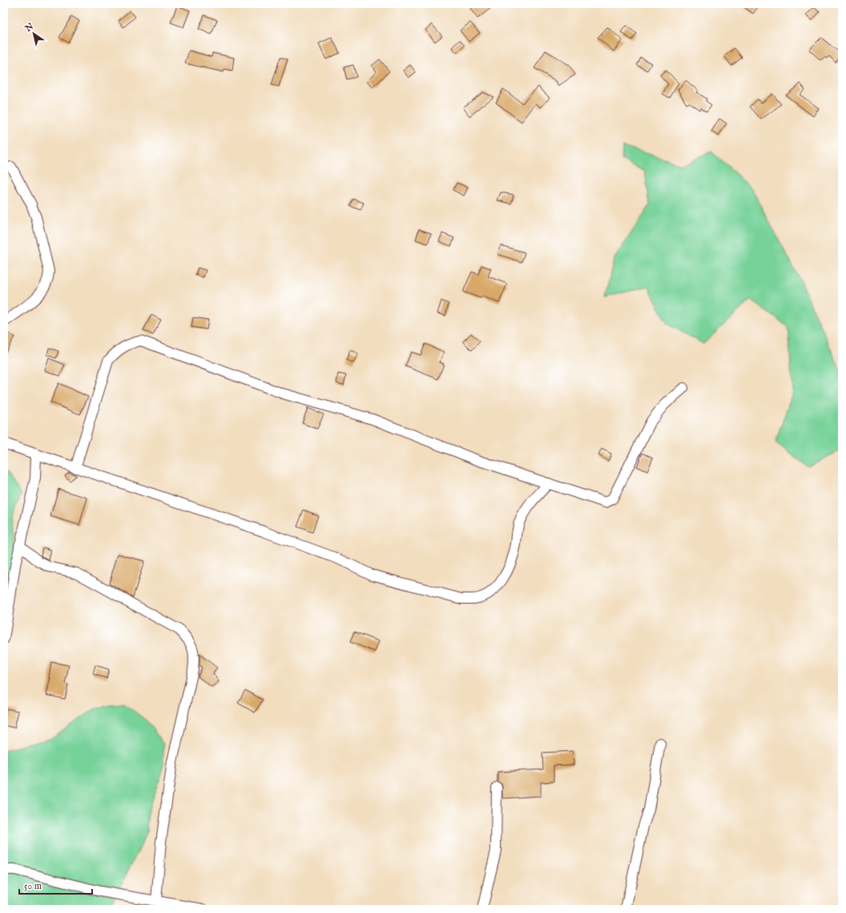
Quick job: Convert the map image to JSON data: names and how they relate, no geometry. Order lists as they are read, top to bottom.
{
  "scale_bar": "50 m",
  "north": "top left"
}
